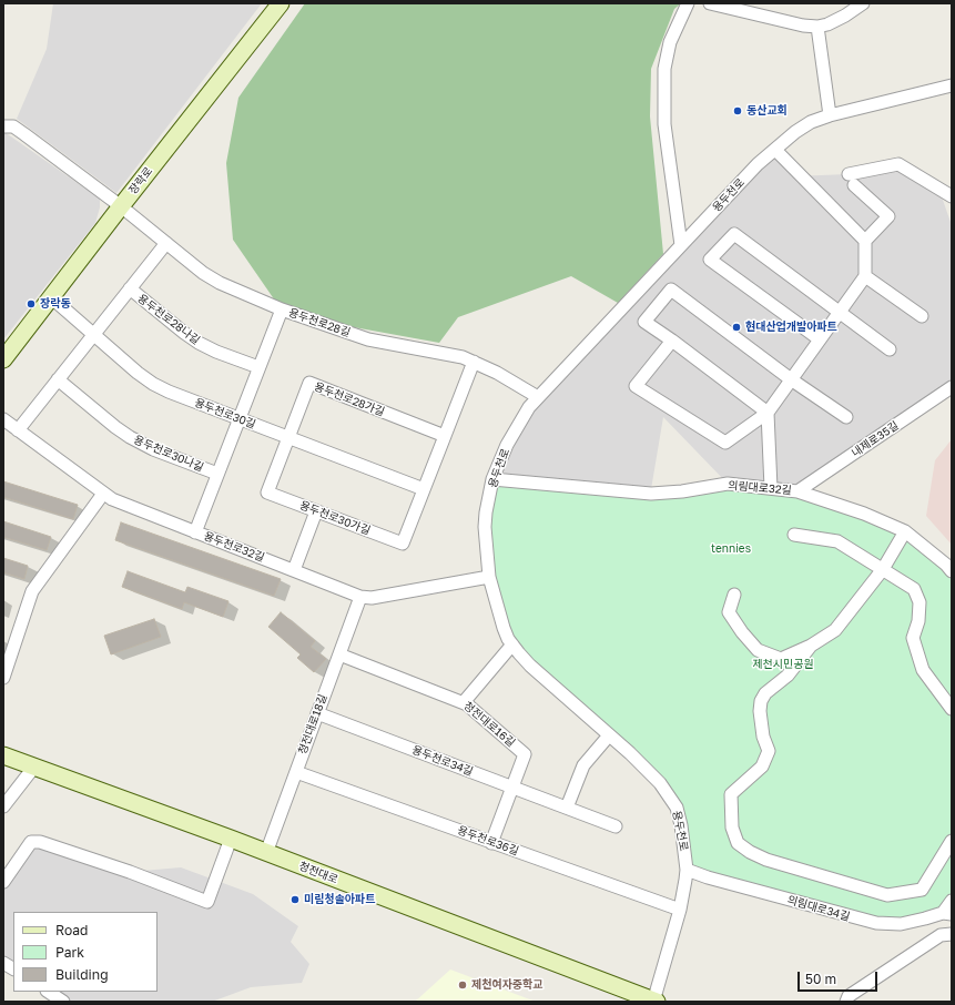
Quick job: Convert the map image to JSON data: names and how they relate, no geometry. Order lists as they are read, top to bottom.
{
  "streets": {
    "street": [
      "장락로",
      "용두천로",
      "용두천로28나길",
      "용두천로28길",
      "용두천로28가길",
      "용두천로30길",
      "내제로35길",
      "용두천로30나길",
      "의림대로32길",
      "용두천로30가길",
      "용두천로32길",
      "청전대로18길",
      "청전대로16길",
      "용두천로34길",
      "용두천로36길",
      "청전대로",
      "의림대로34길"
    ]
  },
  "crossings": [
    ["장락로", "용두천로28길"],
    ["장락로", "용두천로30길"],
    ["용두천로", "용두천로28길"],
    ["용두천로", "의림대로32길"],
    ["용두천로", "용두천로32길"],
    ["용두천로", "용두천로36길"],
    ["용두천로", "청전대로"],
    ["용두천로", "의림대로34길"],
    ["용두천로28가길", "용두천로30길"],
    ["용두천로28가길", "용두천로30가길"],
    ["용두천로30길", "용두천로30나길"],
    ["용두천로30길", "용두천로30가길"],
    ["내제로35길", "의림대로32길"],
    ["용두천로30나길", "용두천로32길"],
    ["용두천로32길", "청전대로18길"],
    ["청전대로18길", "청전대로16길"],
    ["청전대로18길", "용두천로34길"],
    ["청전대로18길", "용두천로36길"],
    ["청전대로18길", "청전대로"],
    ["청전대로16길", "용두천로34길"],
    ["청전대로16길", "용두천로36길"]
  ],
  "parks": ["tennies", "제천시민공원"],
  "places": [
    "동산교회",
    "장락동",
    "현대산업개발아파트",
    "미림청솔아파트",
    "제천여자중학교"
  ],
  "legend": ["Road", "Park", "Building"],
  "scale_bar": "50 m"
}
